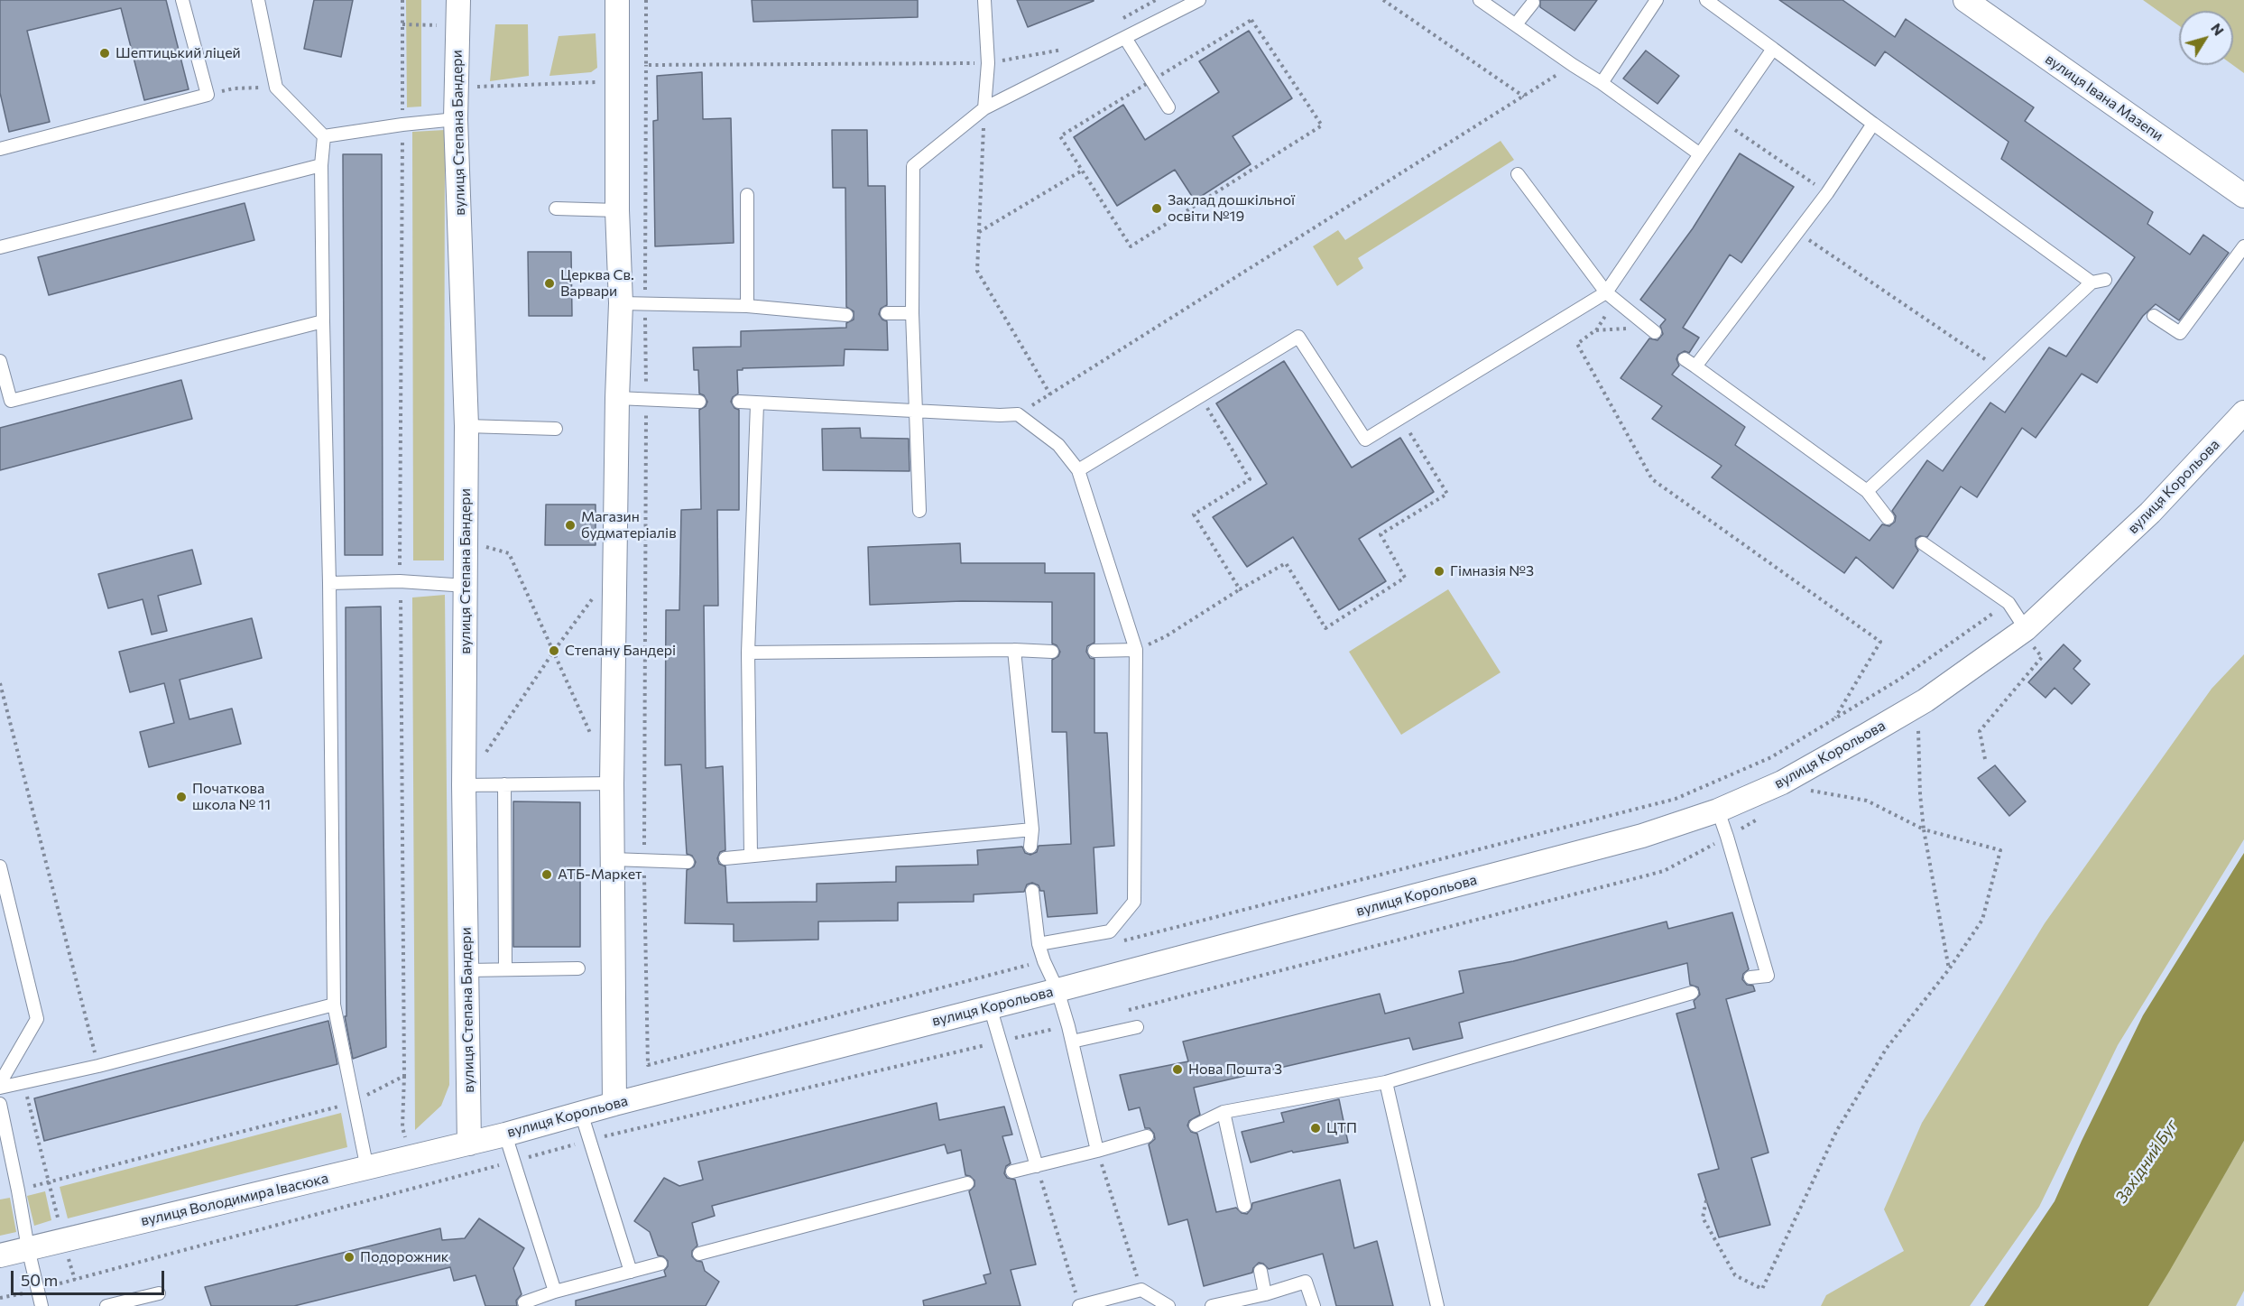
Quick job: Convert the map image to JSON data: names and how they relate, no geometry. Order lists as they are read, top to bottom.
{
  "streets": {
    "street": [
      "вулиця Івана Мазепи",
      "вулиця Степана Бандери",
      "вулиця Корольова",
      "вулиця Володимира Івасюка"
    ]
  },
  "crossings": [
    ["вулиця Степана Бандери", "вулиця Корольова"],
    ["вулиця Степана Бандери", "вулиця Володимира Івасюка"],
    ["вулиця Корольова", "вулиця Володимира Івасюка"]
  ],
  "water": ["Західний Буг"],
  "places": [
    "Шептицький ліцей",
    "Заклад дошкільної освіти №19",
    "Церква Св. Варвари",
    "Магазин будматеріалів",
    "Гімназія №3",
    "Степану Бандері",
    "Початкова школа № 11",
    "АТБ-Маркет",
    "Нова Пошта 3",
    "ЦТП",
    "Подорожник"
  ],
  "scale_bar": "50 m",
  "north": "top right"
}
